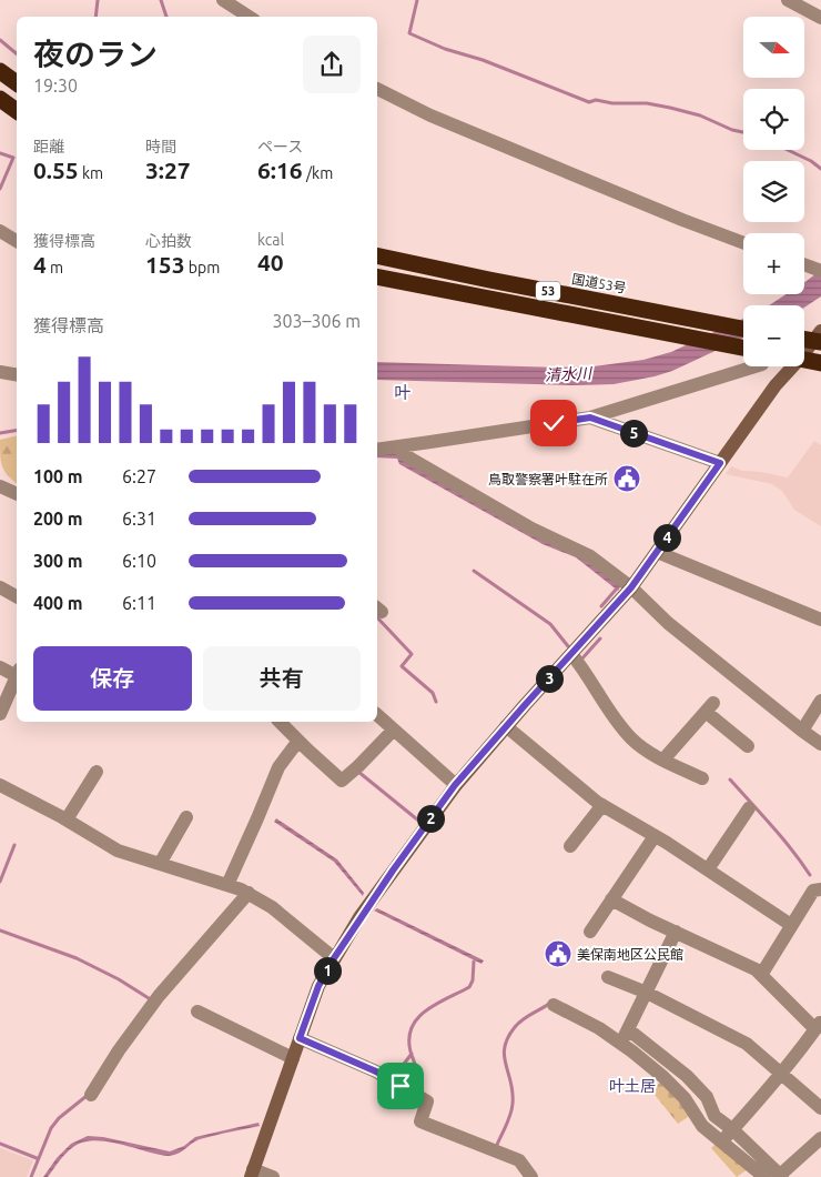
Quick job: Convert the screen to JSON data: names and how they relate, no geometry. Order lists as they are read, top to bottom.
{
  "streets": {
    "highway": ["国道53号", "53"]
  },
  "districts": ["叶", "叶土居"],
  "water": ["清水川"],
  "places": {
    "public building": ["鳥取警察署叶駐在所", "美保南地区公民館"]
  },
  "north": "right",
  "page": {
    "map_buttons": ["+", "−"],
    "heading": ["夜のラン", "19:30"],
    "stats": [
      ["距離", "0.55 km"],
      ["時間", "3:27"],
      ["ペース", "6:16 /km"],
      ["獲得標高", "4 m"],
      ["心拍数", "153 bpm"],
      ["kcal", "40"]
    ],
    "chart": ["獲得標高", "303–306 m"],
    "pins": [
      "5",
      "4",
      "3",
      "2",
      "1"
    ],
    "list": [
      {
        "name": "100 m",
        "note": "6:27"
      },
      {
        "name": "200 m",
        "note": "6:31"
      },
      {
        "name": "300 m",
        "note": "6:10"
      },
      {
        "name": "400 m",
        "note": "6:11"
      }
    ],
    "buttons": ["保存", "共有"]
  }
}
